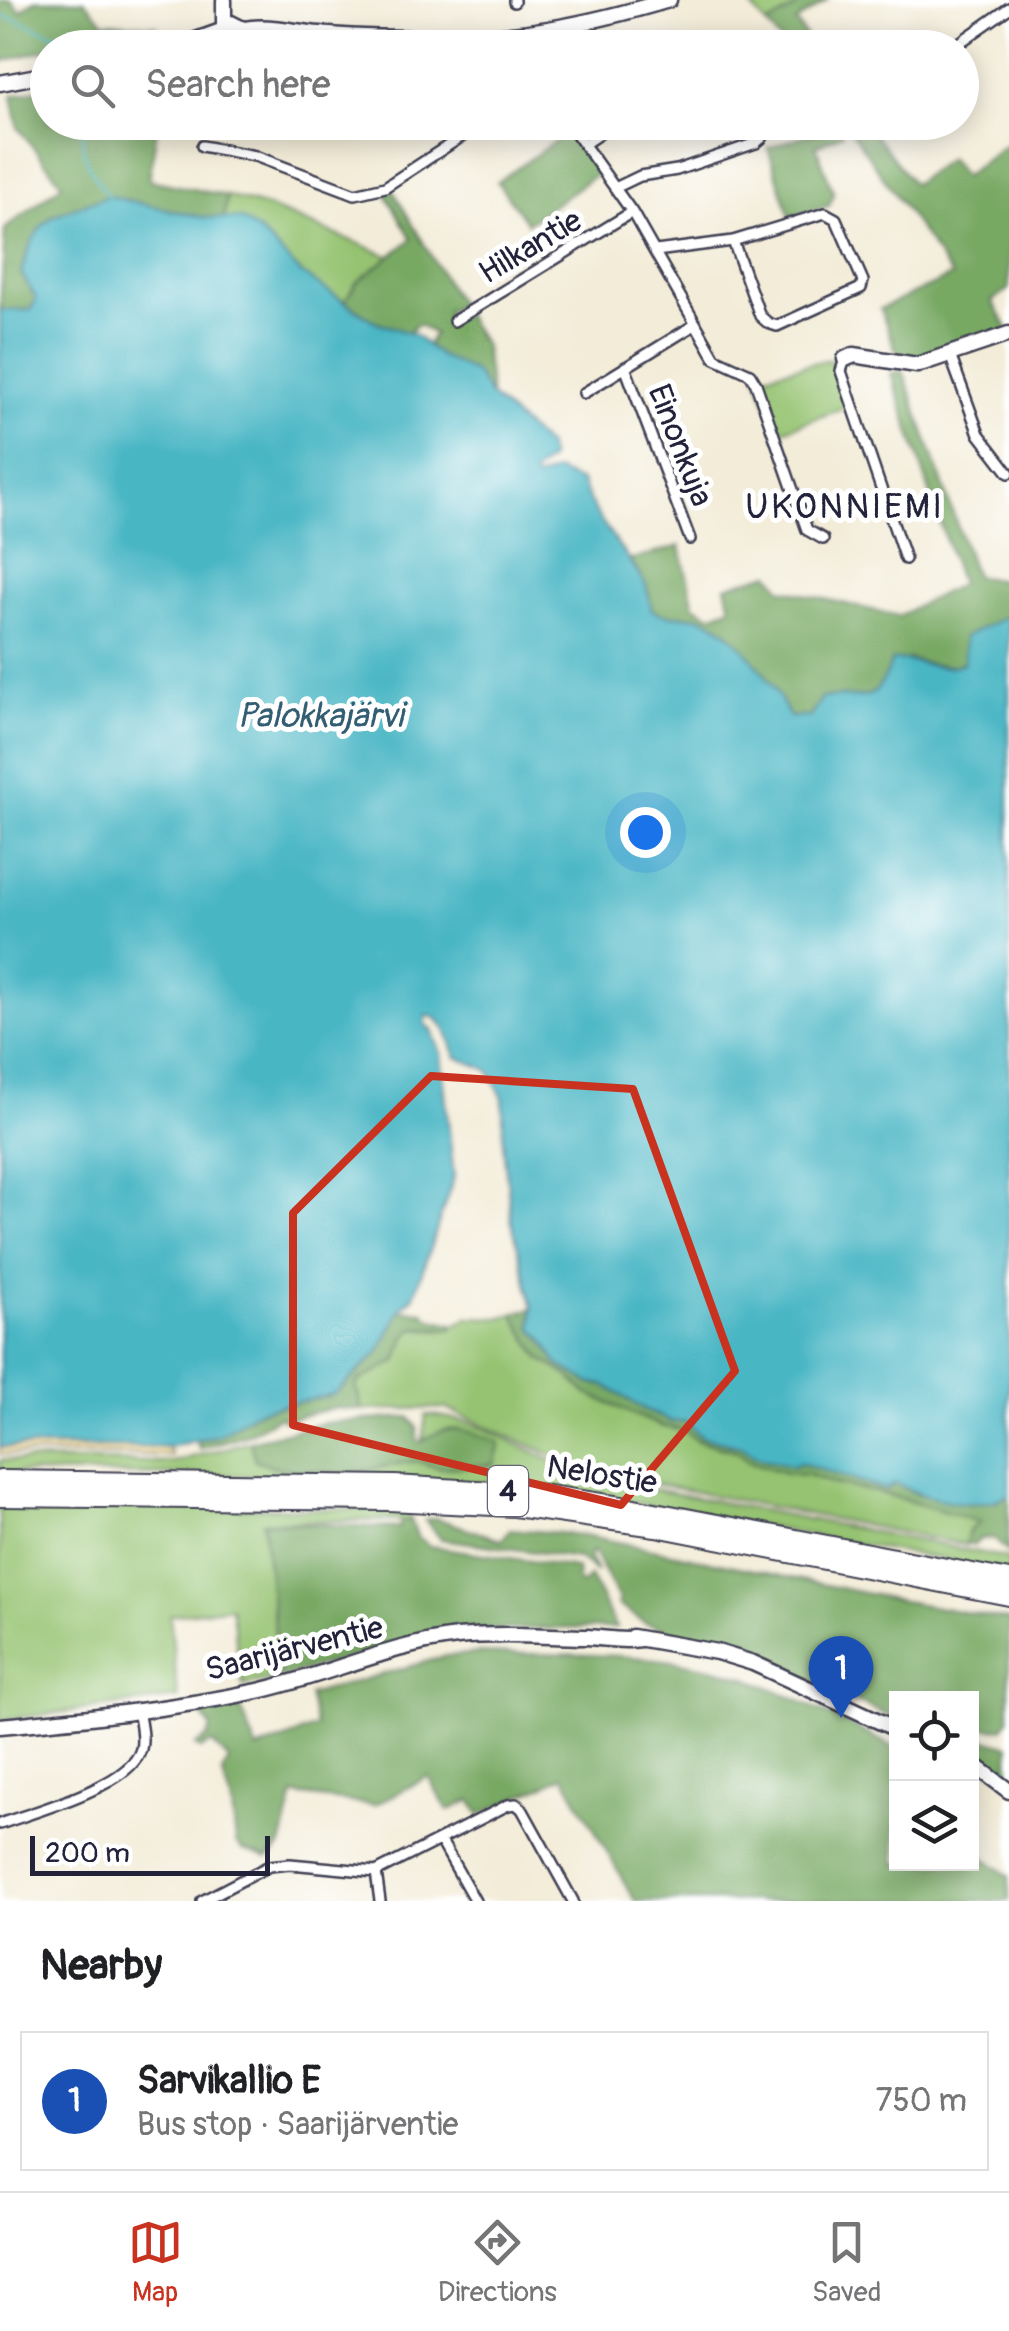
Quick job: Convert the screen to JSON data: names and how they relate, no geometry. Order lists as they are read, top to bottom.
{
  "streets": {
    "highway": ["Nelostie", "4"],
    "main road": ["Saarijärventie"],
    "street": ["Hilkantie", "Einonkuja"]
  },
  "districts": ["UKONNIEMI"],
  "water": ["Palokkajärvi"],
  "scale_bar": "200 m",
  "page": {
    "search": "Search here",
    "pins": "1",
    "scale": "200 m",
    "heading": "Nearby",
    "list": [
      {
        "mark": "1",
        "name": "Sarvikallio E",
        "note": "Bus stop · Saarijärventie",
        "value": "750 m"
      }
    ],
    "nav": ["Map", "Directions", "Saved"]
  }
}
